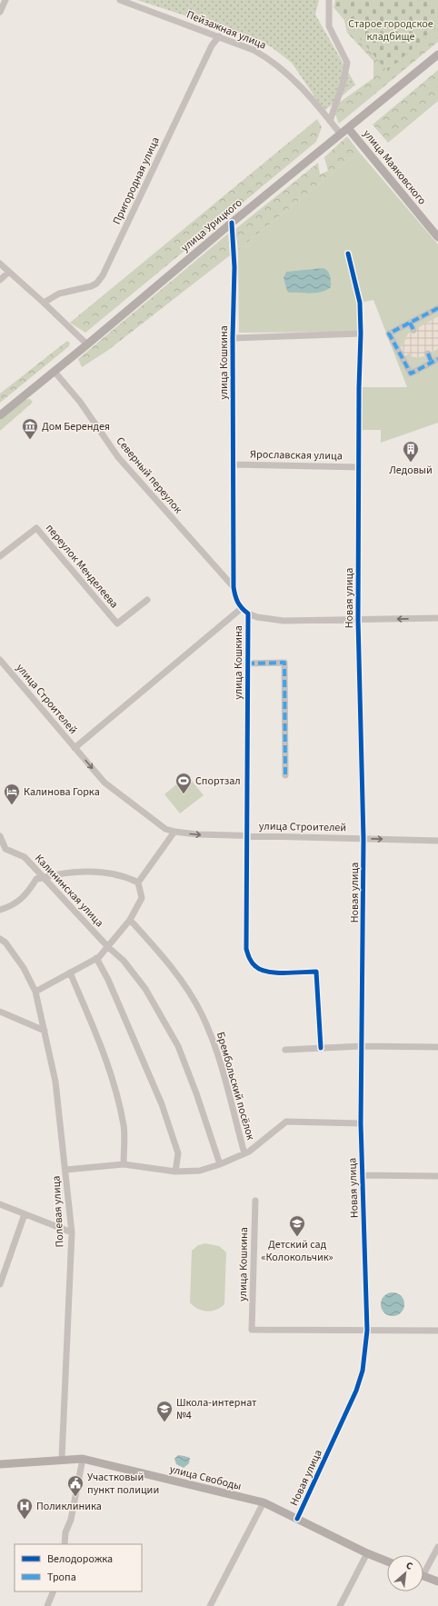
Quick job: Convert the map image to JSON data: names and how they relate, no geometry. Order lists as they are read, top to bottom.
{
  "streets": {
    "main road": ["улица Маяковского", "улица Урицкого", "улица Свободы"],
    "street": [
      "Пейзажная улица",
      "Пригородная улица",
      "улица Кошкина",
      "Ярославская улица",
      "Северный переулок",
      "переулок Менделеева",
      "Новая улица",
      "улица Строителей",
      "Калининская улица",
      "Брембольский посёлок",
      "Полевая улица"
    ]
  },
  "crossings": [
    ["Пейзажная улица", "Пригородная улица"],
    ["Пейзажная улица", "улица Урицкого"],
    ["улица Маяковского", "улица Урицкого"],
    ["улица Урицкого", "улица Кошкина"],
    ["улица Урицкого", "Северный переулок"],
    ["улица Кошкина", "Ярославская улица"],
    ["улица Кошкина", "Северный переулок"],
    ["улица Кошкина", "Новая улица"],
    ["улица Кошкина", "улица Строителей"],
    ["Ярославская улица", "Новая улица"],
    ["Новая улица", "улица Строителей"],
    ["Новая улица", "улица Свободы"],
    ["Полевая улица", "улица Свободы"]
  ],
  "one_way": ["улица Строителей"],
  "parks": ["Старое городское кладбище"],
  "places": {
    "museum": ["Дом Берендея"],
    "building": ["Ледовый"],
    "sports": ["Спортзал"],
    "hotel": ["Калинова Горка"],
    "school or university": ["Детский сад «Колокольчик»", "Школа-интернат №4"],
    "public building": ["Участковый пункт полиции"],
    "hospital": ["Поликлиника"]
  },
  "legend": ["Велодорожка", "Тропа"],
  "north": "top right"
}
